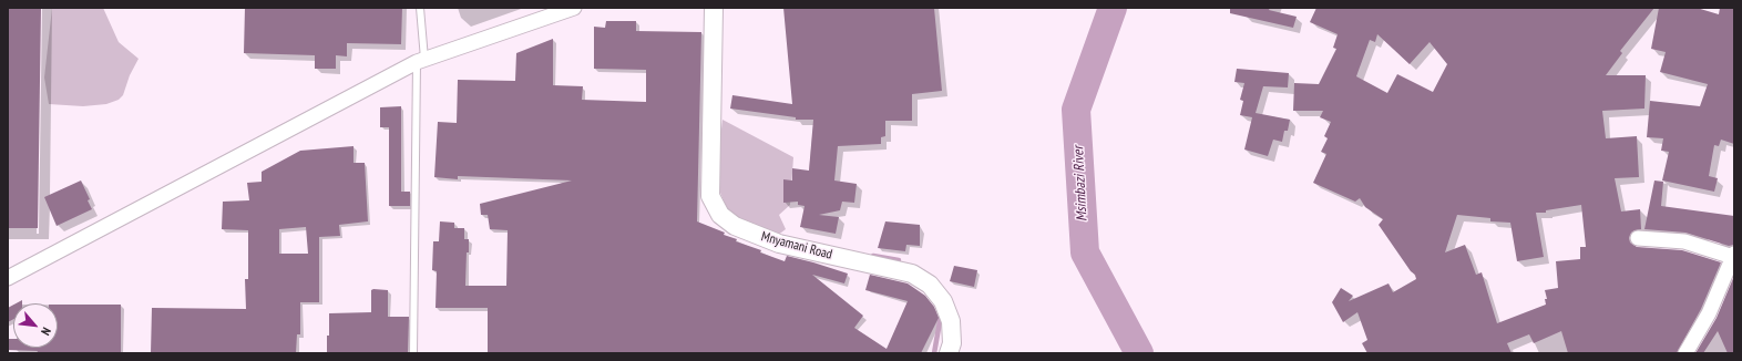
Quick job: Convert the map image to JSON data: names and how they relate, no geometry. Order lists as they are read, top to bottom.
{
  "streets": {
    "street": ["Mnyamani Road"]
  },
  "water": ["Msimbazi River"],
  "north": "bottom right"
}
